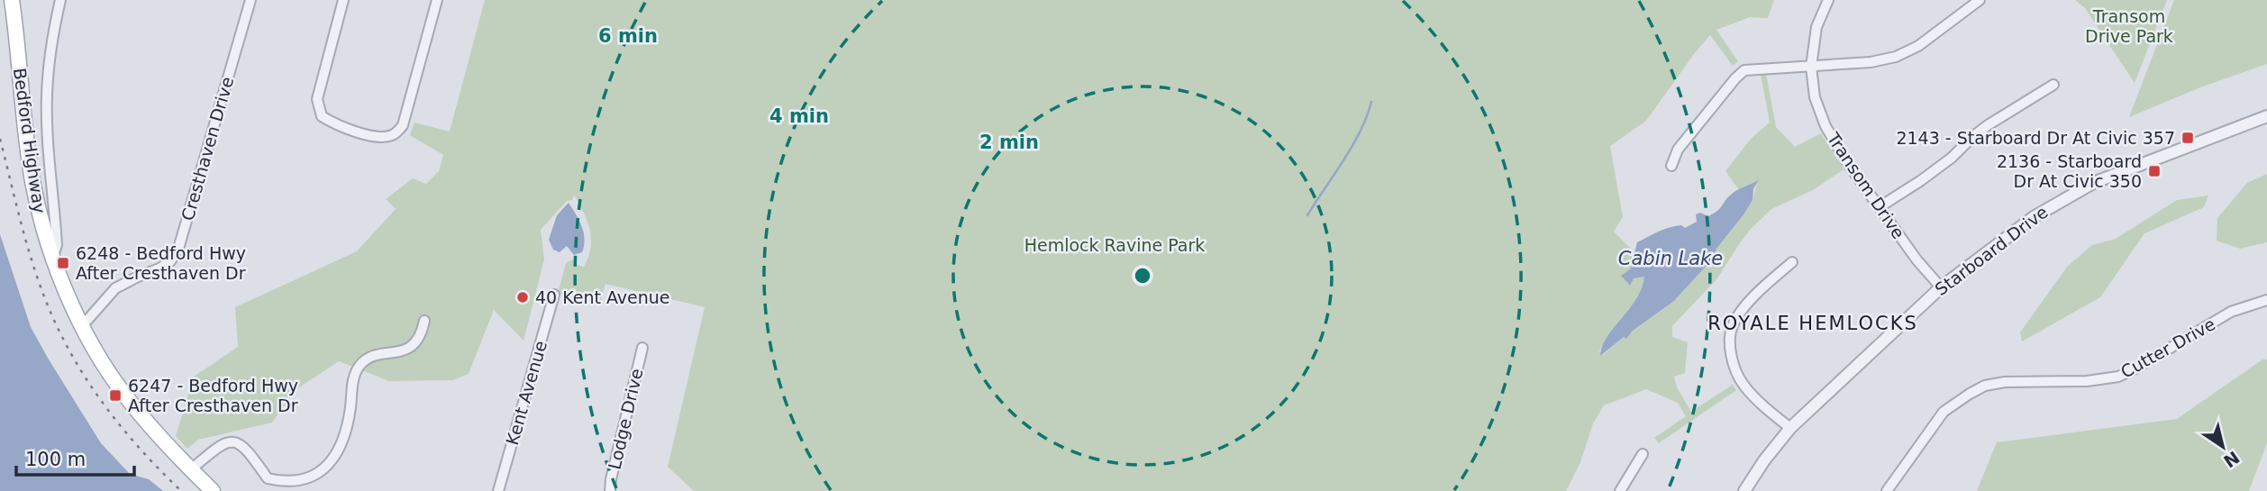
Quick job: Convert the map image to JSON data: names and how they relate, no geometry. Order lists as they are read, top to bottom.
{
  "streets": {
    "main road": ["Bedford Highway"],
    "street": [
      "Cresthaven Drive",
      "Transom Drive",
      "Starboard Drive",
      "Cutter Drive",
      "Kent Avenue",
      "Lodge Drive"
    ]
  },
  "crossings": [
    ["Bedford Highway", "Cresthaven Drive"],
    ["Transom Drive", "Starboard Drive"]
  ],
  "districts": ["ROYALE HEMLOCKS"],
  "water": ["Cabin Lake"],
  "parks": ["Transom Drive Park", "Hemlock Ravine Park"],
  "places": {
    "transit": [
      "2143 - Starboard Dr At Civic 357",
      "2136 - Starboard Dr At Civic 350",
      "6248 - Bedford Hwy After Cresthaven Dr",
      "6247 - Bedford Hwy After Cresthaven Dr"
    ],
    "other": ["40 Kent Avenue"]
  },
  "scale_bar": "100 m",
  "north": "bottom right",
  "rings": ["6 min", "4 min", "2 min"]
}
